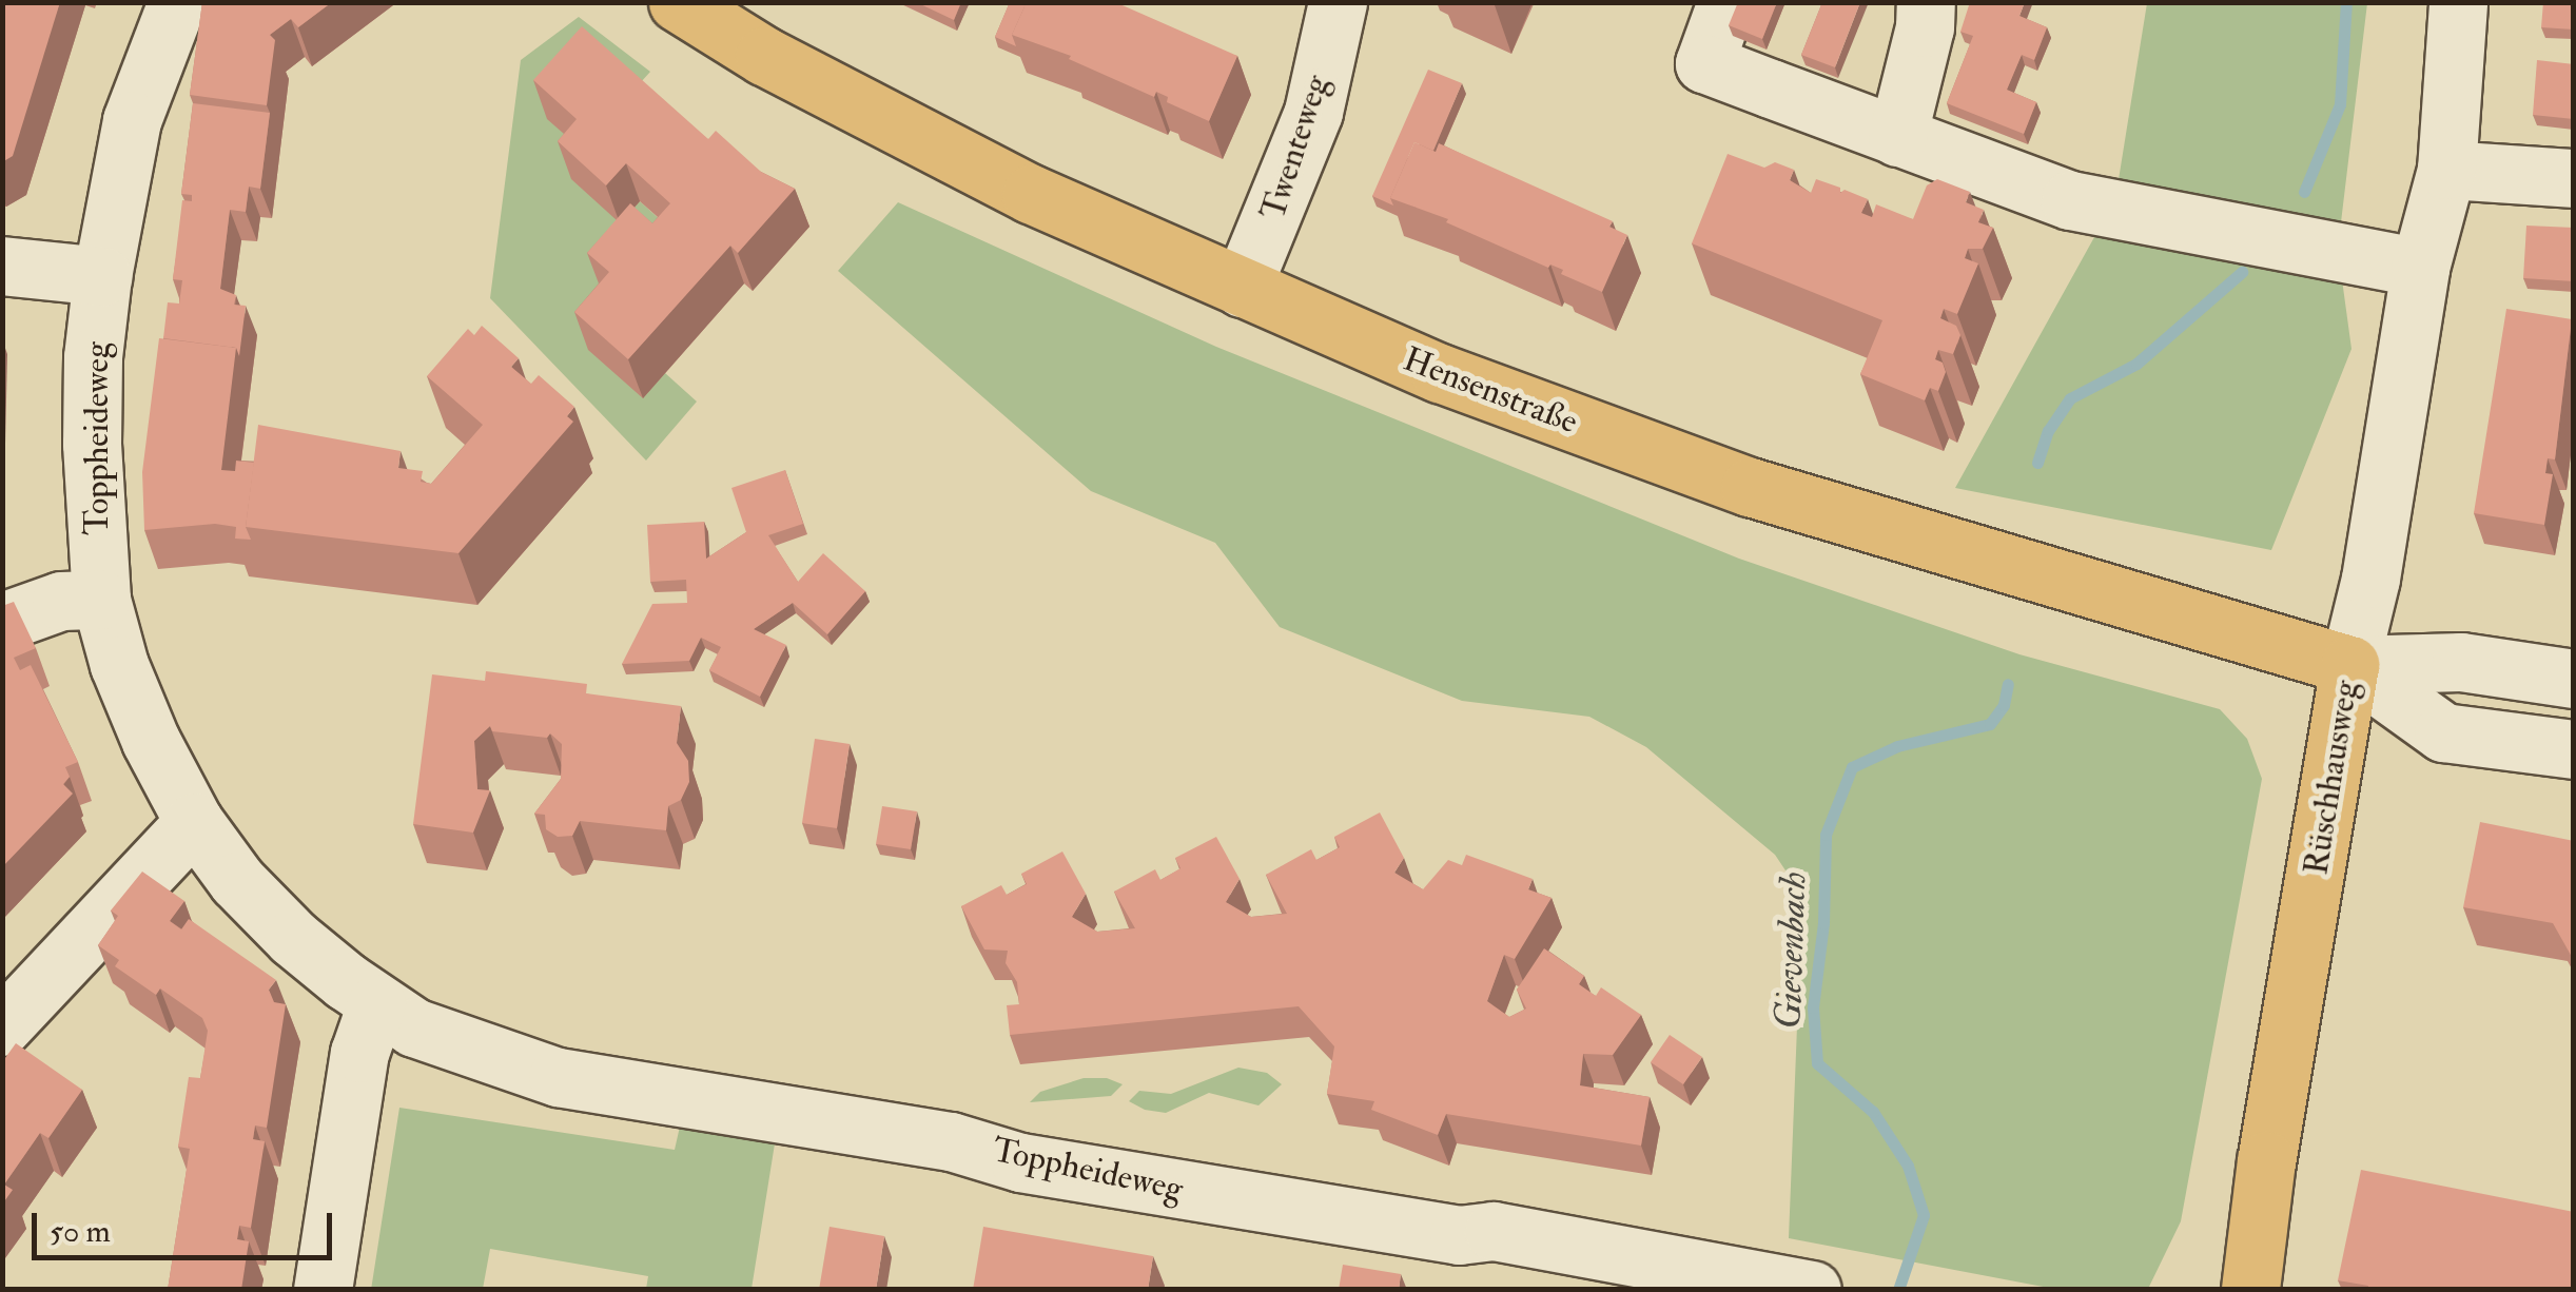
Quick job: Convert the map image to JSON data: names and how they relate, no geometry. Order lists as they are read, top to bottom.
{
  "streets": {
    "main road": ["Hensenstraße", "Rüschhausweg"],
    "street": ["Twenteweg", "Toppheideweg"]
  },
  "crossings": [
    ["Twenteweg", "Hensenstraße"],
    ["Hensenstraße", "Rüschhausweg"]
  ],
  "water": ["Gievenbach"],
  "scale_bar": "50 m"
}
